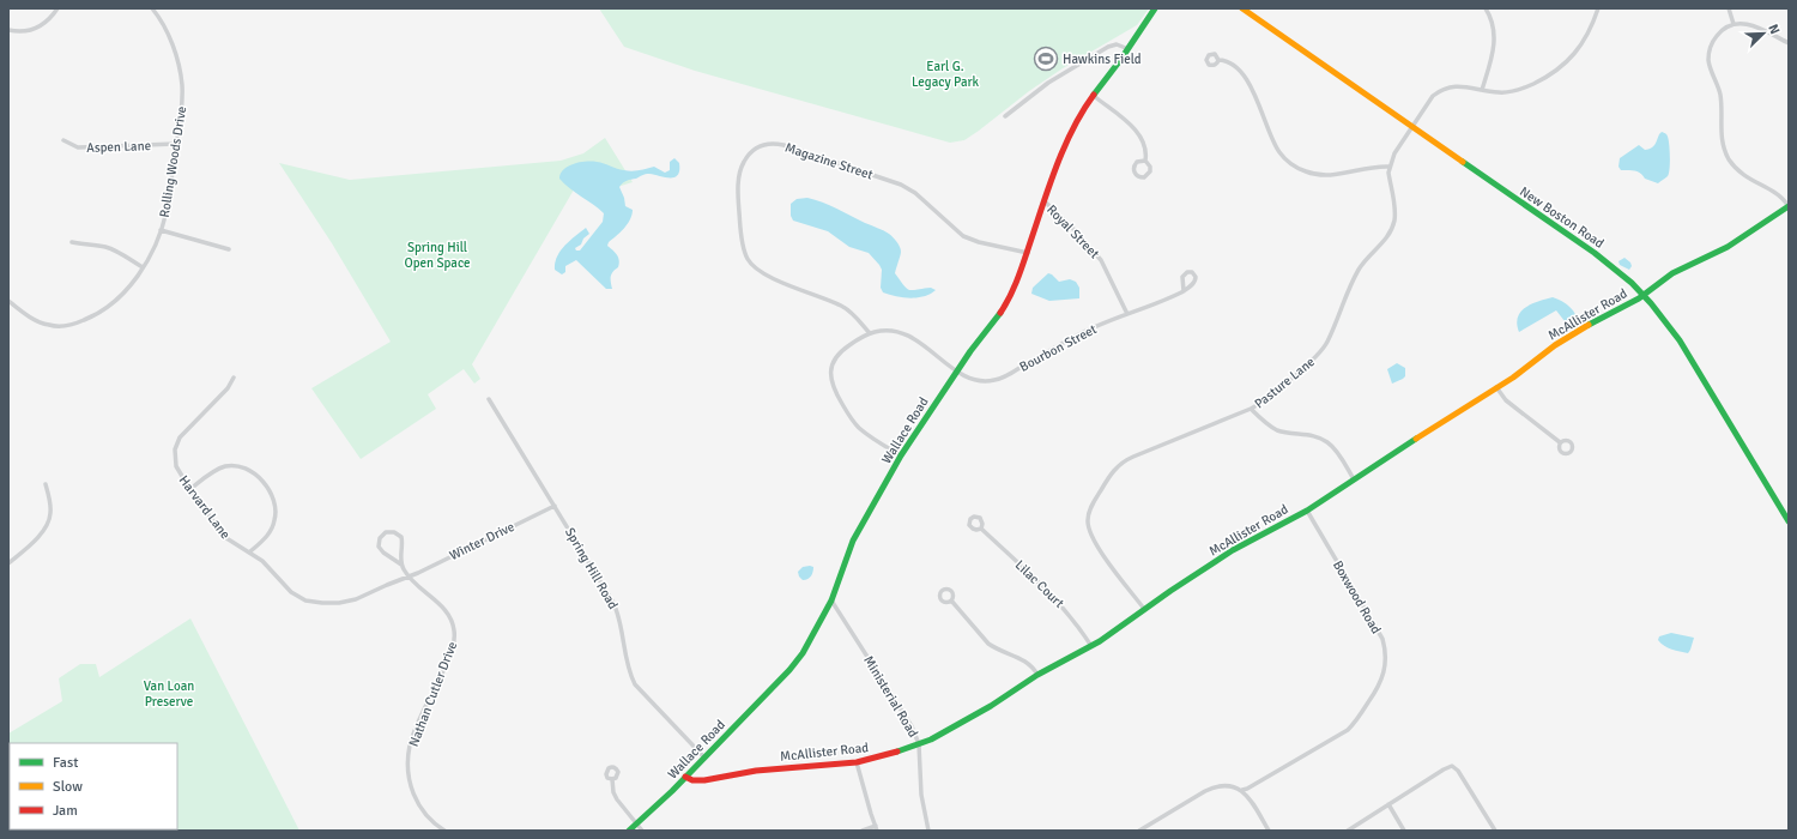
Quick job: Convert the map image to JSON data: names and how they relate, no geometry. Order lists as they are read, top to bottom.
{
  "streets": {
    "street": [
      "Aspen Lane",
      "Magazine Street",
      "Rolling Woods Drive",
      "New Boston Road",
      "Royal Street",
      "McAllister Road",
      "Bourbon Street",
      "Pasture Lane",
      "Wallace Road",
      "Harvard Lane",
      "Winter Drive",
      "Spring Hill Road",
      "Lilac Court",
      "Boxwood Road",
      "Nathan Cutler Drive",
      "Ministerial Road"
    ]
  },
  "crossings": [
    ["Aspen Lane", "Rolling Woods Drive"],
    ["Magazine Street", "Bourbon Street"],
    ["Magazine Street", "Wallace Road"],
    ["New Boston Road", "McAllister Road"],
    ["Royal Street", "Bourbon Street"],
    ["Royal Street", "Wallace Road"],
    ["McAllister Road", "Pasture Lane"],
    ["McAllister Road", "Wallace Road"],
    ["McAllister Road", "Lilac Court"],
    ["McAllister Road", "Boxwood Road"],
    ["McAllister Road", "Ministerial Road"],
    ["Bourbon Street", "Wallace Road"],
    ["Wallace Road", "Spring Hill Road"],
    ["Wallace Road", "Ministerial Road"],
    ["Harvard Lane", "Winter Drive"],
    ["Harvard Lane", "Nathan Cutler Drive"],
    ["Winter Drive", "Spring Hill Road"],
    ["Winter Drive", "Nathan Cutler Drive"]
  ],
  "parks": ["Earl G. Legacy Park", "Spring Hill Open Space", "Van Loan Preserve"],
  "places": {
    "sports": ["Hawkins Field"]
  },
  "legend": ["Fast", "Slow", "Jam"],
  "north": "top right"
}
